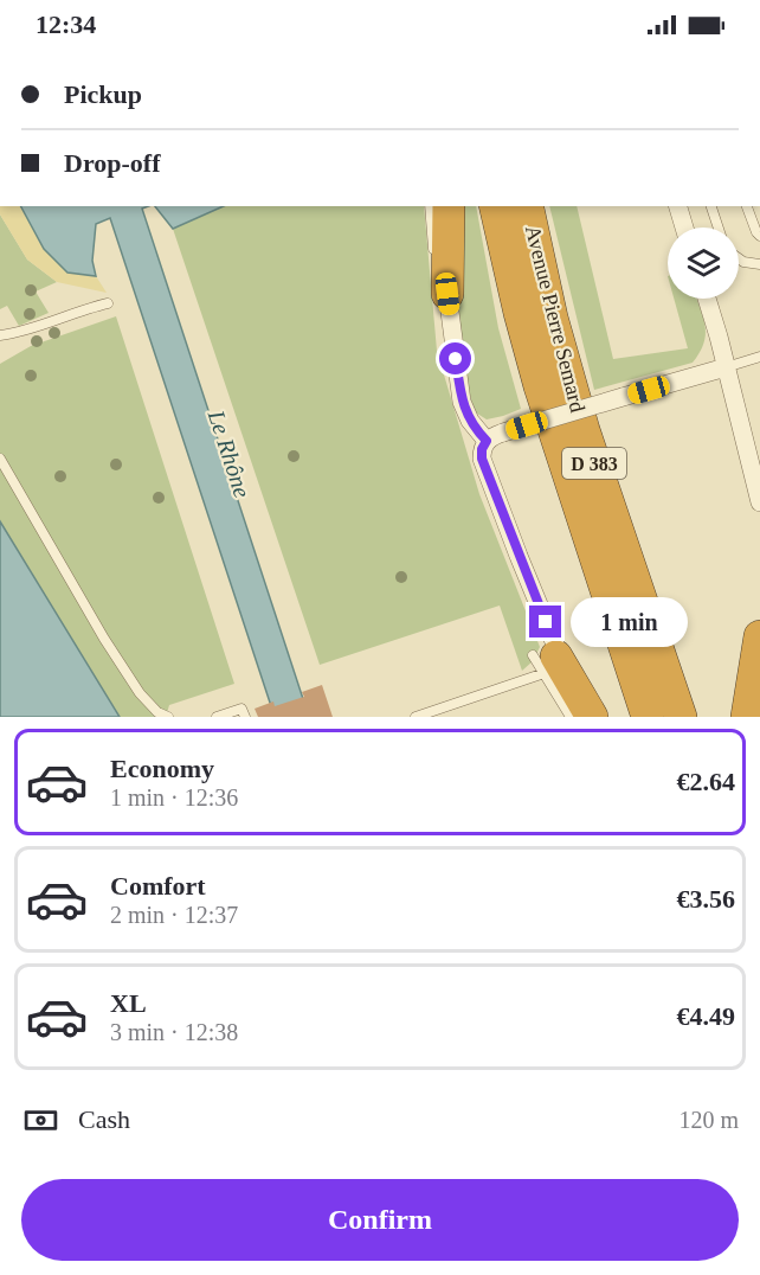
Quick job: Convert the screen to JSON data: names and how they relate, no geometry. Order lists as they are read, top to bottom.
{
  "streets": {
    "highway": ["Avenue Pierre Semard", "D 383"]
  },
  "water": ["Le Rhône"],
  "page": {
    "status": "12:34",
    "banner": ["Pickup", "Drop-off"],
    "bubble": "1 min",
    "list": [
      {
        "name": "Economy",
        "note": "1 min · 12:36",
        "value": "€2.64"
      },
      {
        "name": "Comfort",
        "note": "2 min · 12:37",
        "value": "€3.56"
      },
      {
        "name": "XL",
        "note": "3 min · 12:38",
        "value": "€4.49"
      }
    ],
    "pay": ["Cash", "120 m"],
    "buttons": "Confirm"
  }
}
